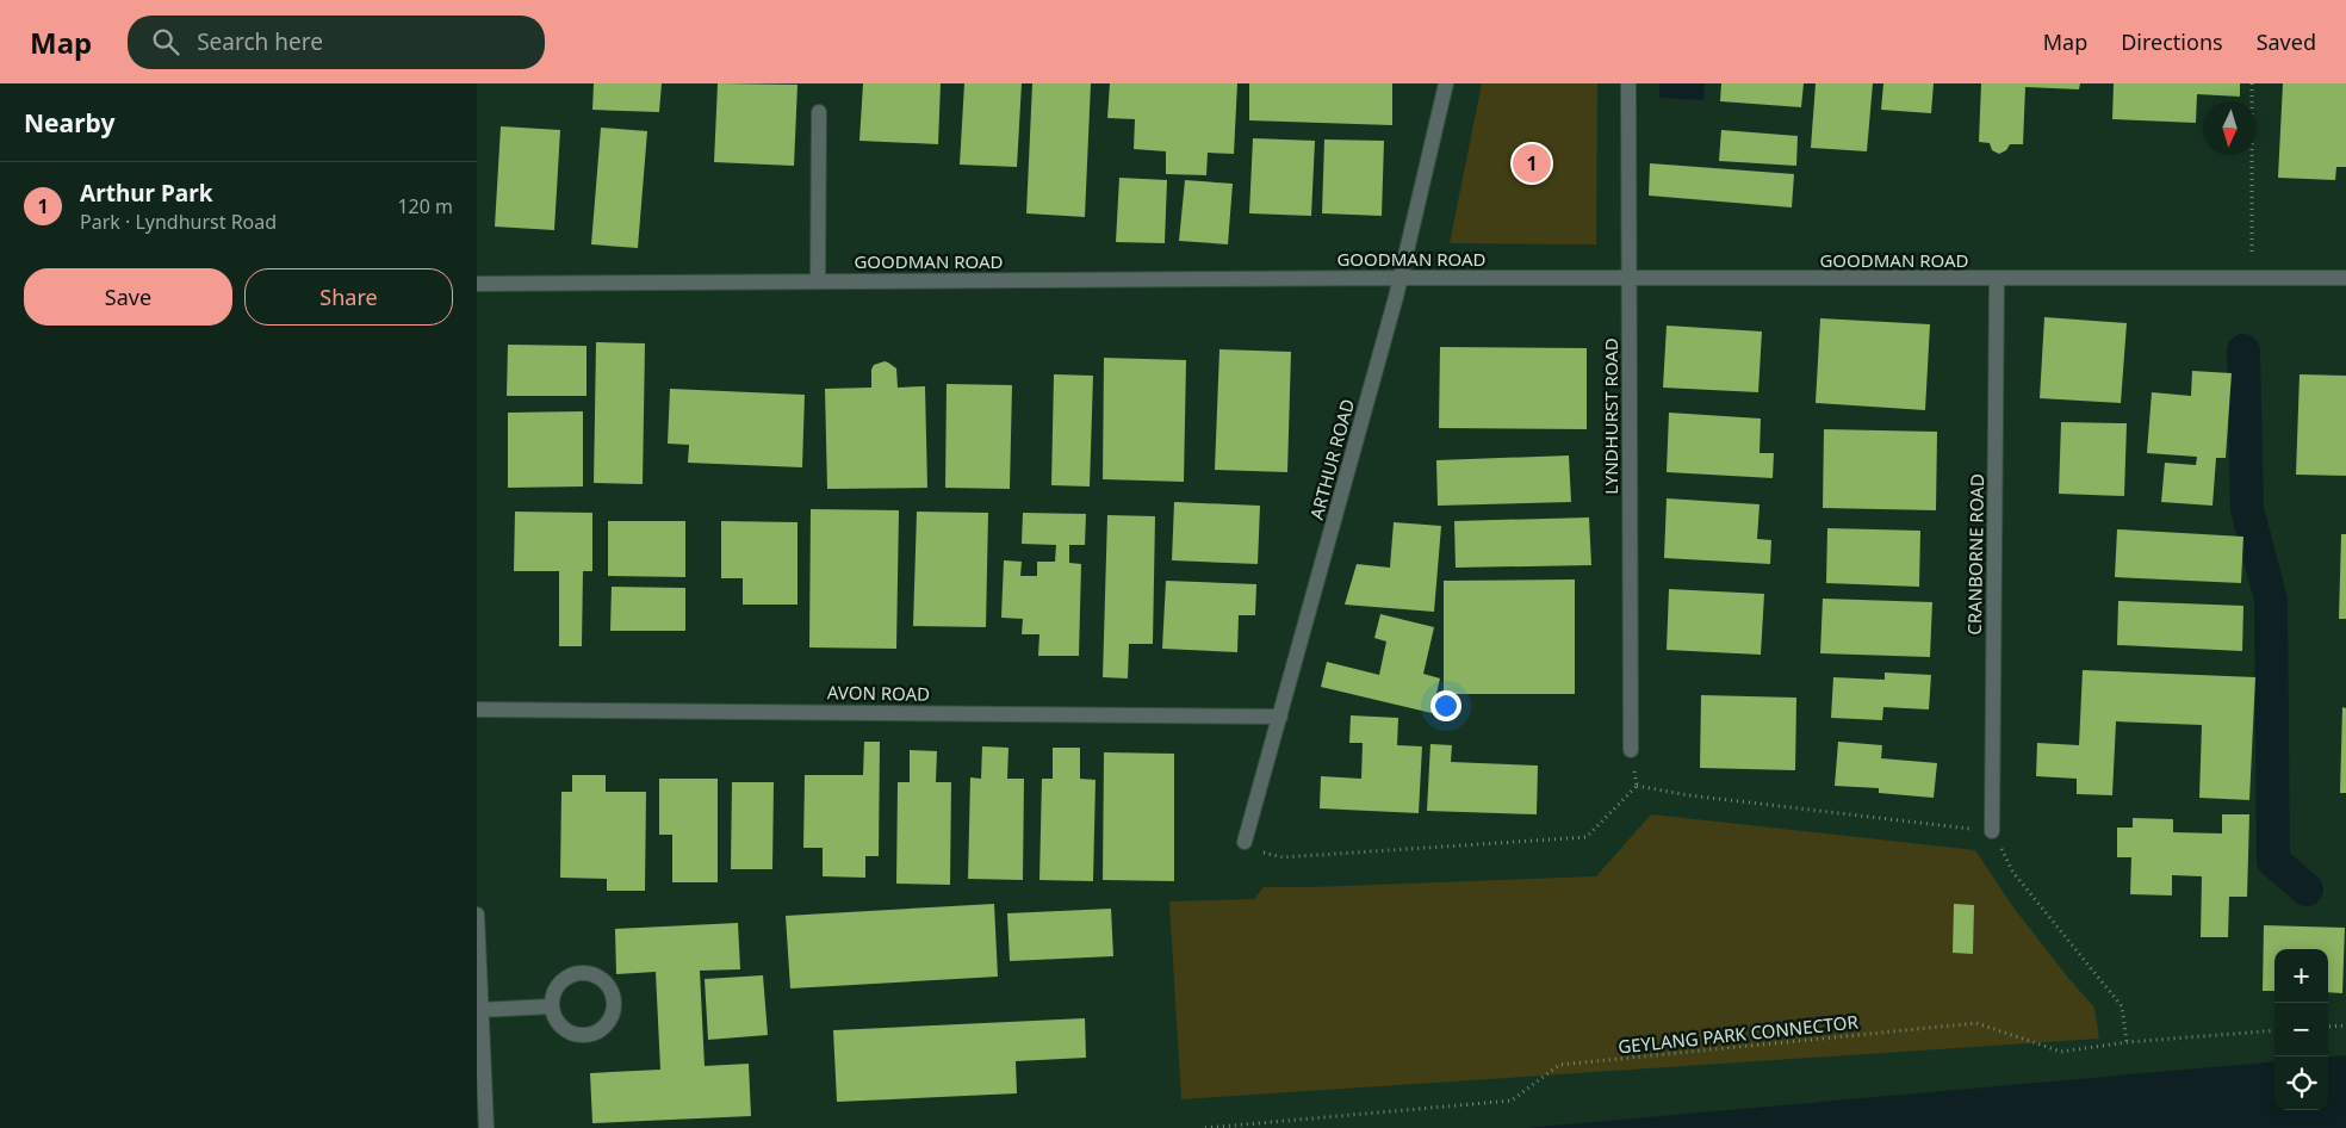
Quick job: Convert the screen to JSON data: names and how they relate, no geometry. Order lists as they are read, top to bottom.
{
  "streets": {
    "street": [
      "GOODMAN ROAD",
      "LYNDHURST ROAD",
      "ARTHUR ROAD",
      "CRANBORNE ROAD",
      "AVON ROAD"
    ],
    "path": ["GEYLANG PARK CONNECTOR"]
  },
  "crossings": [
    ["GOODMAN ROAD", "LYNDHURST ROAD"],
    ["GOODMAN ROAD", "ARTHUR ROAD"],
    ["GOODMAN ROAD", "CRANBORNE ROAD"],
    ["ARTHUR ROAD", "AVON ROAD"]
  ],
  "north": "bottom",
  "page": {
    "header": "Map",
    "search": "Search here",
    "nav": ["Map", "Directions", "Saved"],
    "heading": "Nearby",
    "pins": "1",
    "list": [
      {
        "mark": "1",
        "name": "Arthur Park",
        "note": "Park · Lyndhurst Road",
        "value": "120 m"
      }
    ],
    "buttons": ["Save", "Share"],
    "map_buttons": ["+", "−"]
  }
}
